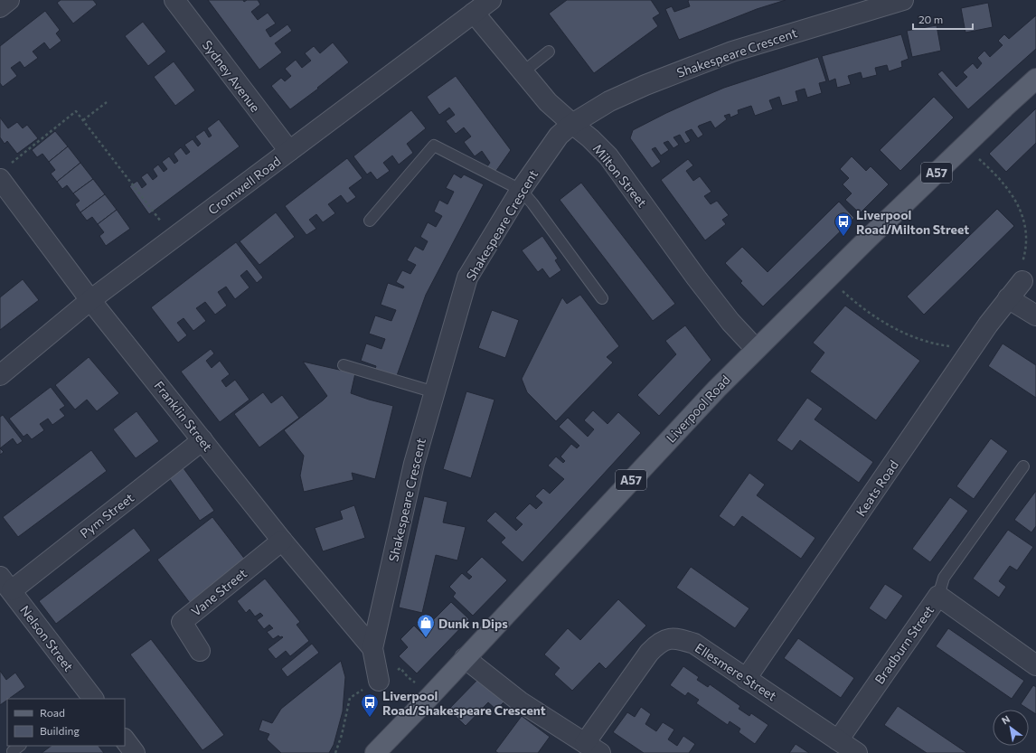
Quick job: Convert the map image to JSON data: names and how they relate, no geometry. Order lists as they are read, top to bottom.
{
  "streets": {
    "main road": ["A57", "Liverpool Road"],
    "street": [
      "Shakespeare Crescent",
      "Sydney Avenue",
      "Milton Street",
      "Cromwell Road",
      "Franklin Street",
      "Keats Road",
      "Pym Street",
      "Vane Street",
      "Nelson Street",
      "Bradburn Street",
      "Ellesmere Street"
    ]
  },
  "crossings": [
    ["Shakespeare Crescent", "Milton Street"],
    ["Shakespeare Crescent", "Franklin Street"],
    ["Sydney Avenue", "Cromwell Road"],
    ["Milton Street", "Cromwell Road"],
    ["Milton Street", "Liverpool Road"],
    ["Cromwell Road", "Franklin Street"],
    ["Franklin Street", "Pym Street"],
    ["Franklin Street", "Vane Street"],
    ["Keats Road", "Ellesmere Street"],
    ["Pym Street", "Nelson Street"],
    ["Bradburn Street", "Ellesmere Street"]
  ],
  "places": {
    "bus stop": ["Liverpool Road/Milton Street", "Liverpool Road/Shakespeare Crescent"],
    "shop": ["Dunk n Dips"]
  },
  "legend": ["Road", "Building"],
  "scale_bar": "20 m",
  "north": "top left"
}
